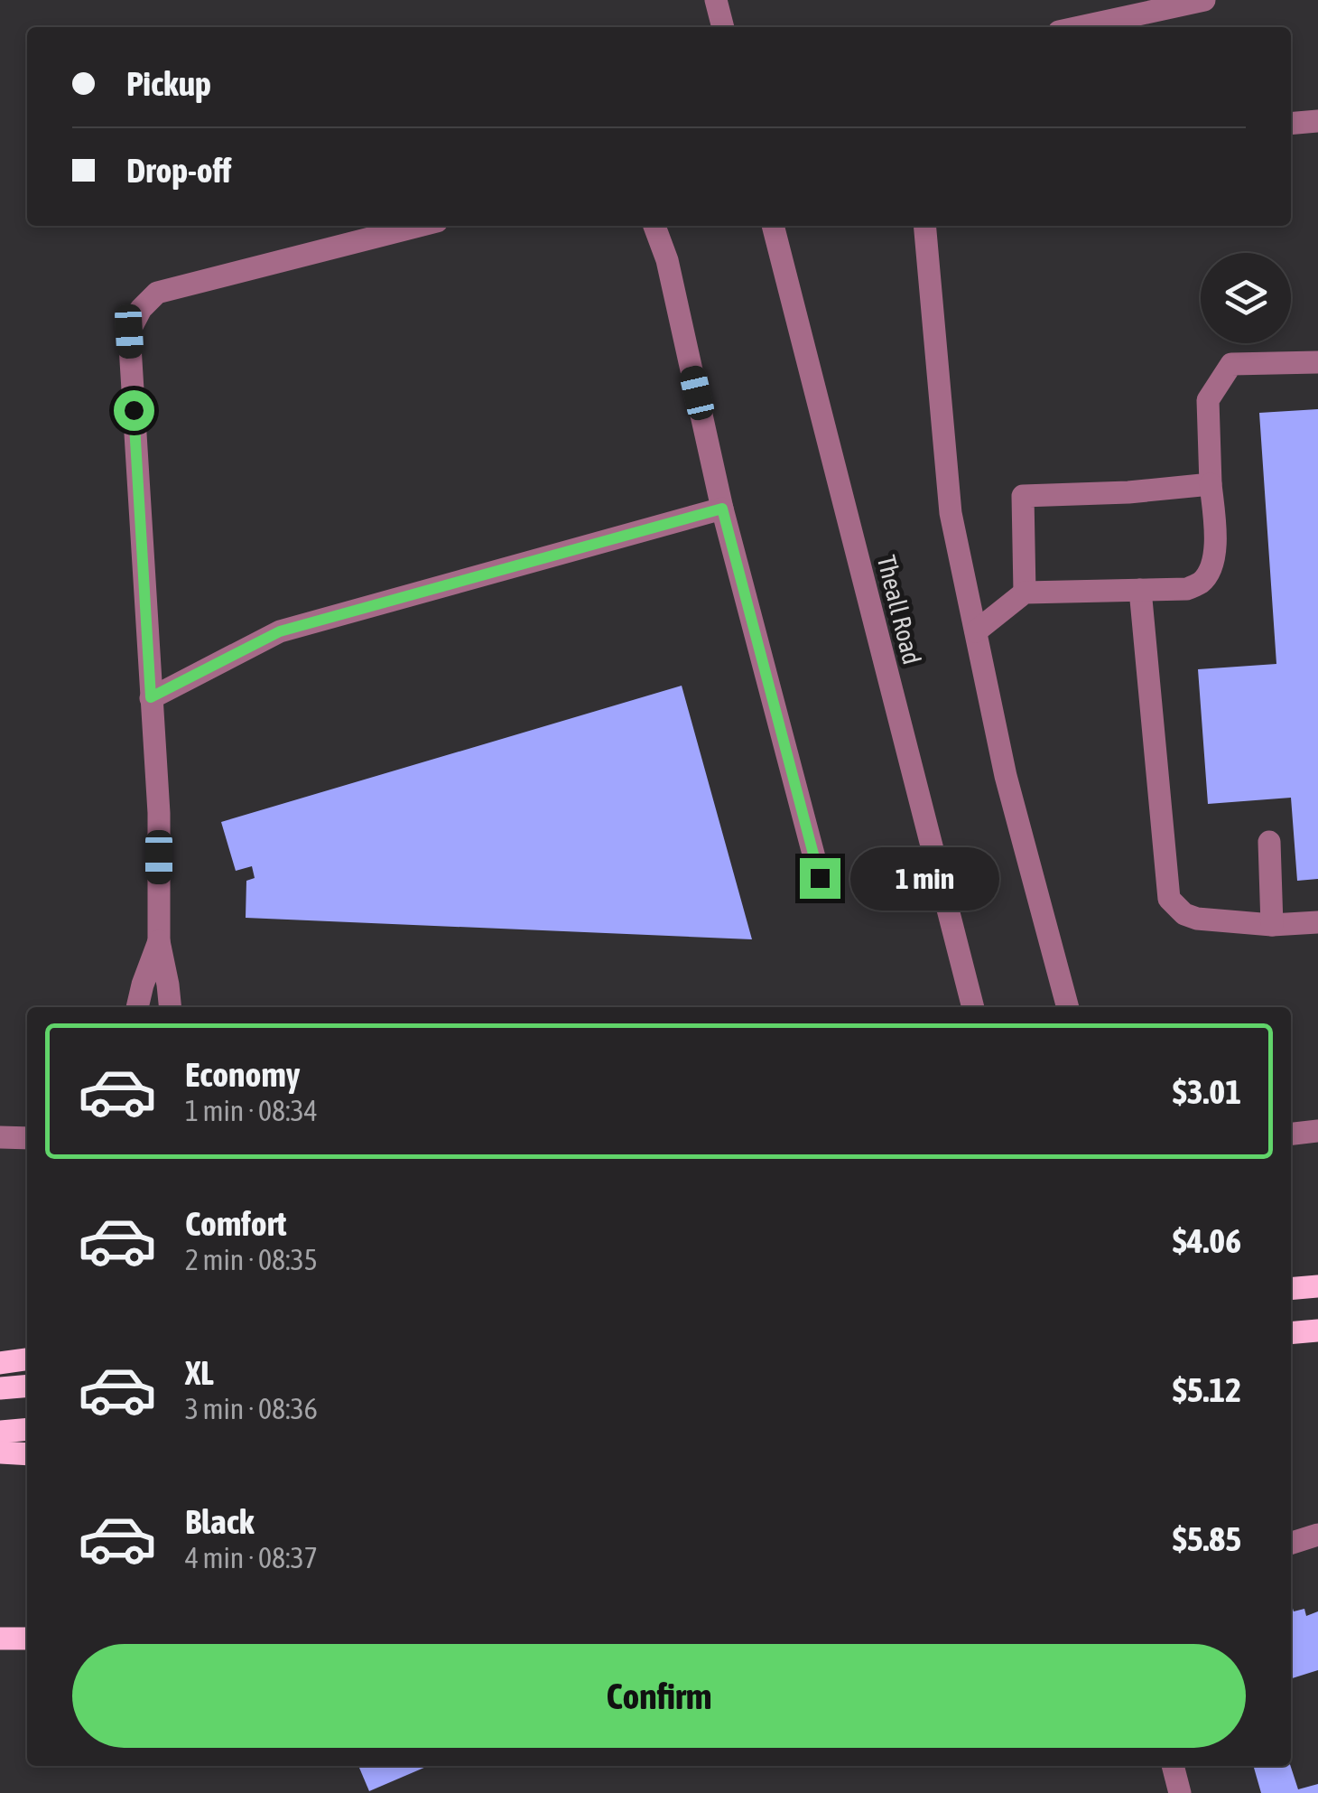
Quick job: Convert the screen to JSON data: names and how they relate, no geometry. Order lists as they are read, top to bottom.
{
  "streets": {
    "street": ["Theall Road"]
  },
  "page": {
    "banner": ["Pickup", "Drop-off"],
    "bubble": "1 min",
    "list": [
      {
        "name": "Economy",
        "note": "1 min · 08:34",
        "value": "$3.01"
      },
      {
        "name": "Comfort",
        "note": "2 min · 08:35",
        "value": "$4.06"
      },
      {
        "name": "XL",
        "note": "3 min · 08:36",
        "value": "$5.12"
      },
      {
        "name": "Black",
        "note": "4 min · 08:37",
        "value": "$5.85"
      }
    ],
    "buttons": "Confirm"
  }
}
